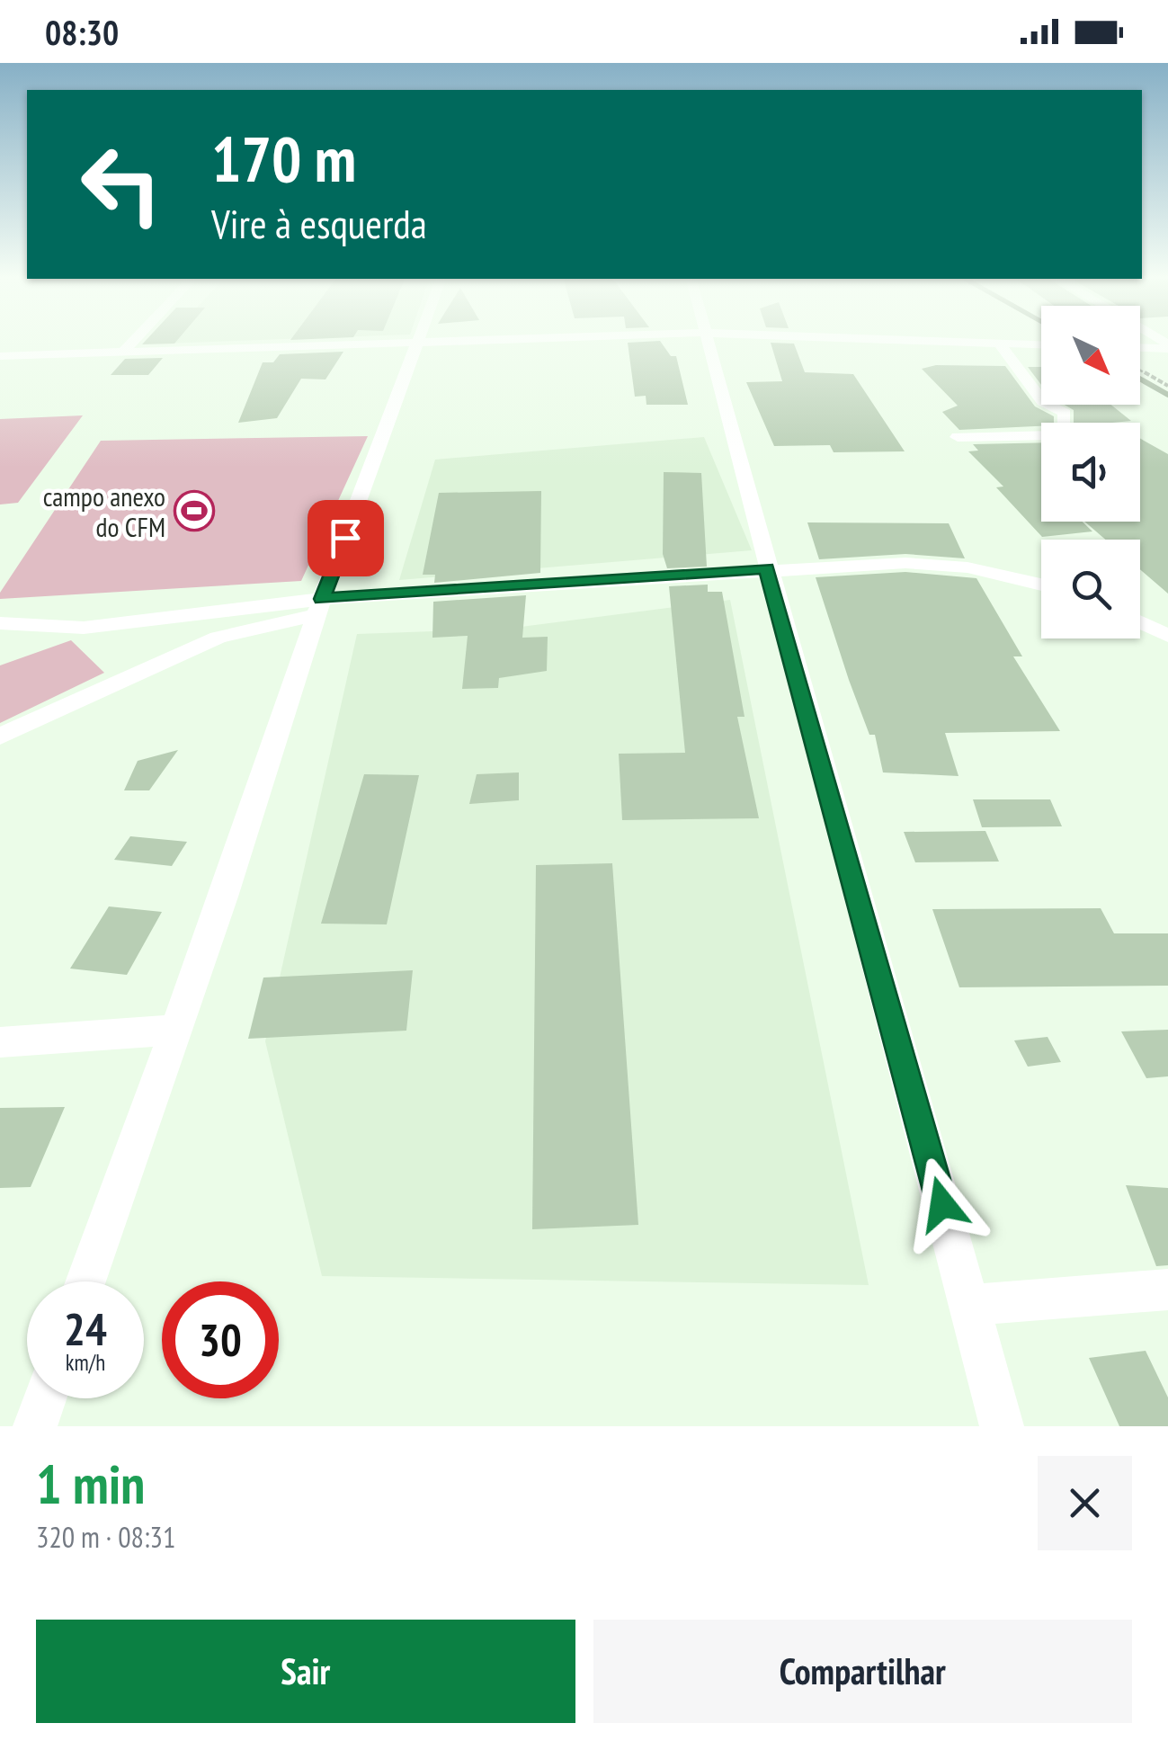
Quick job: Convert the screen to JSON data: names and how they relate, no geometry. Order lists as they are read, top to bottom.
{
  "places": {
    "sports": ["campo anexo do CFM"]
  },
  "north": "bottom right",
  "page": {
    "status": "08:30",
    "turn": ["170 m", "Vire à esquerda"],
    "speed": "24 km/h",
    "limit": "30",
    "heading": ["1 min", "320 m · 08:31"],
    "buttons": ["Sair", "Compartilhar"]
  }
}
